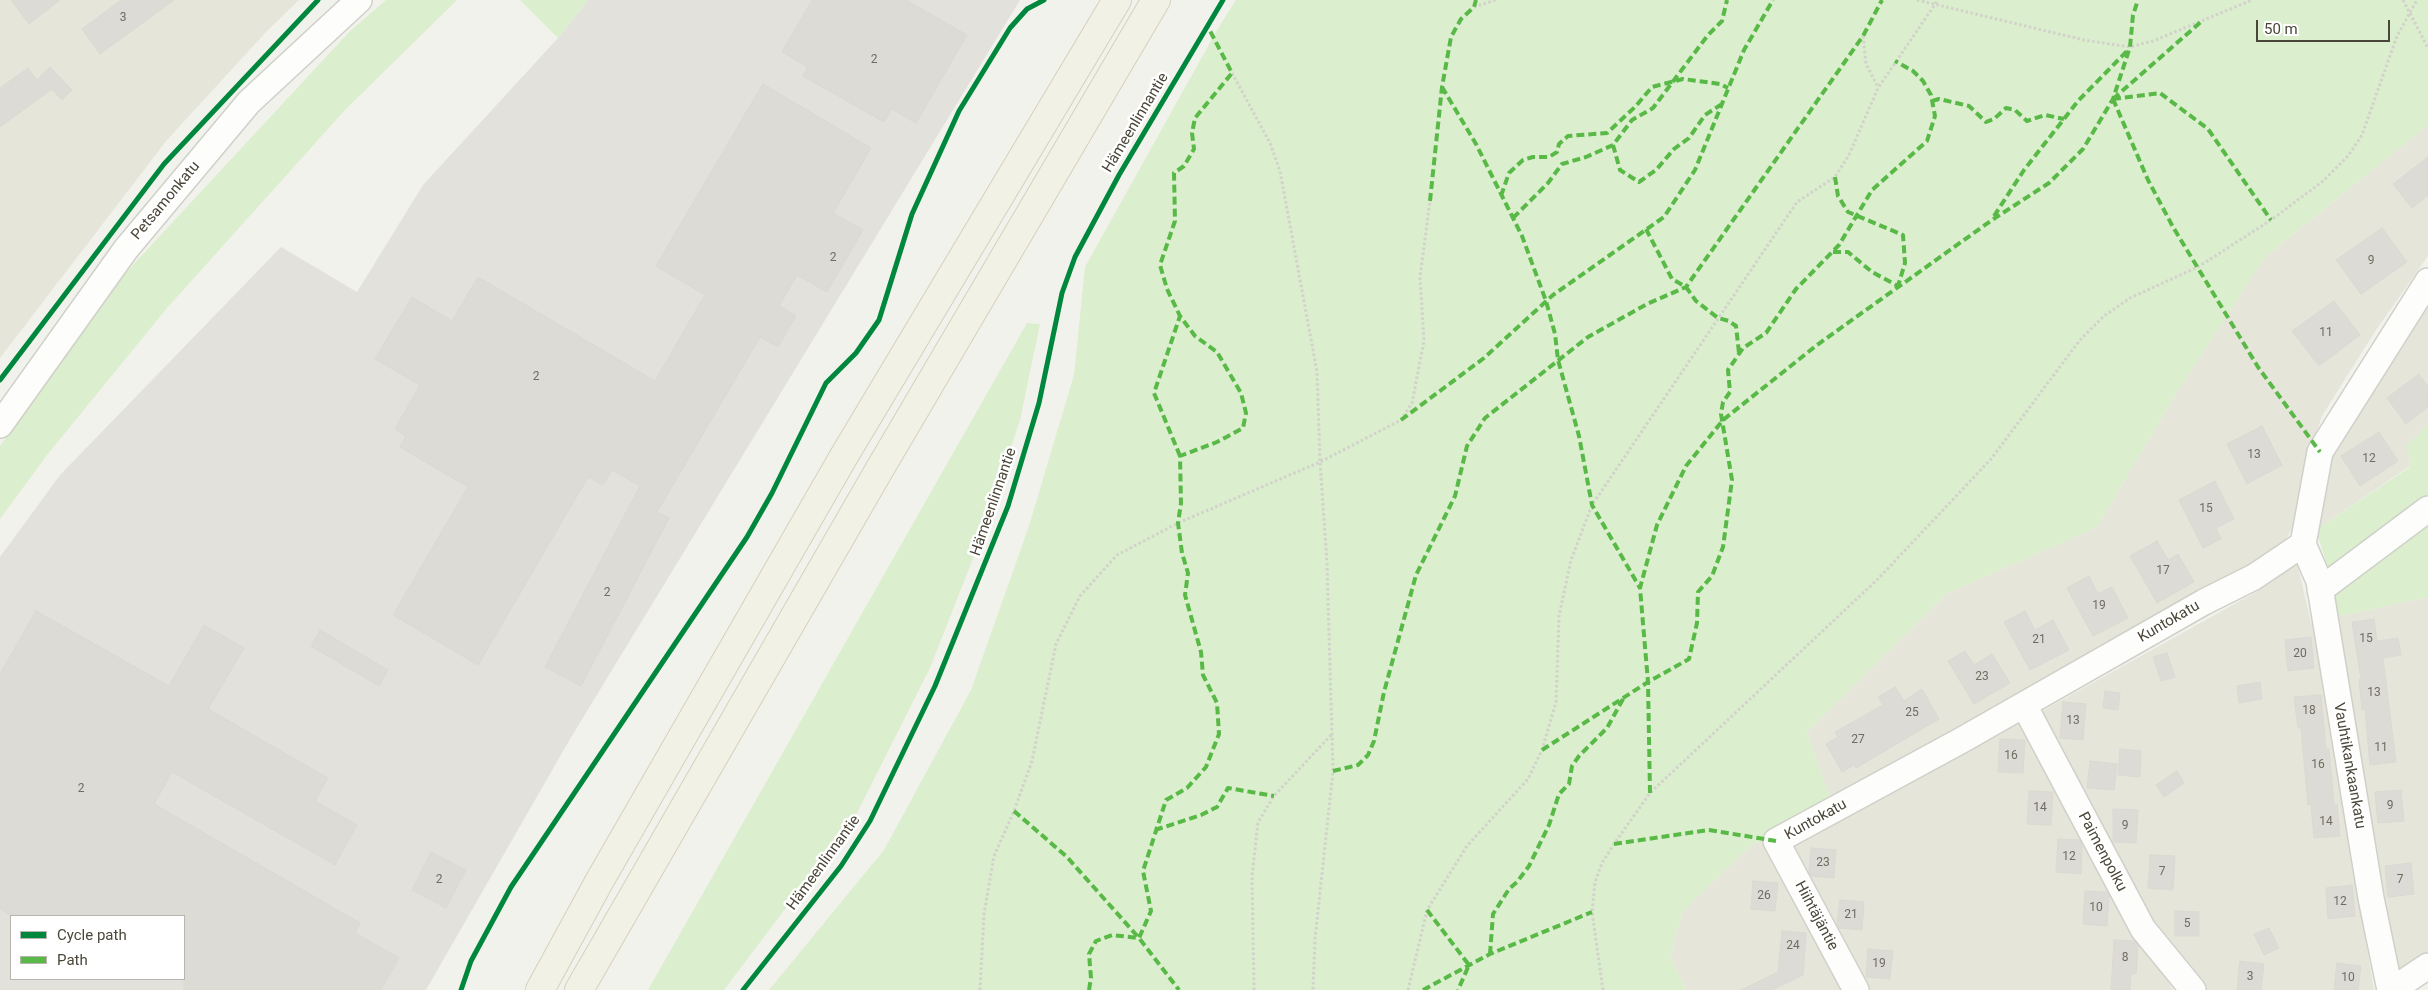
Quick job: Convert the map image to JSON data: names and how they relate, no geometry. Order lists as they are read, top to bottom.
{
  "streets": {
    "street": [
      "Petsamonkatu",
      "Kuntokatu",
      "Vauhtikankaankatu",
      "Paimenpolku",
      "Hiihtäjäntie"
    ],
    "cycle path": ["Hämeenlinnantie"]
  },
  "crossings": [
    ["Kuntokatu", "Vauhtikankaankatu"],
    ["Kuntokatu", "Paimenpolku"],
    ["Kuntokatu", "Hiihtäjäntie"]
  ],
  "house_numbers": [
    "3",
    "2",
    "2",
    "9",
    "11",
    "2",
    "13",
    "12",
    "15",
    "17",
    "2",
    "19",
    "15",
    "21",
    "20",
    "23",
    "13",
    "18",
    "25",
    "13",
    "27",
    "11",
    "16",
    "16",
    "2",
    "9",
    "14",
    "14",
    "9",
    "12",
    "23",
    "7",
    "2",
    "7",
    "26",
    "12",
    "10",
    "21",
    "5",
    "24",
    "8",
    "19",
    "3",
    "10"
  ],
  "legend": ["Cycle path", "Path"],
  "scale_bar": "50 m"
}
